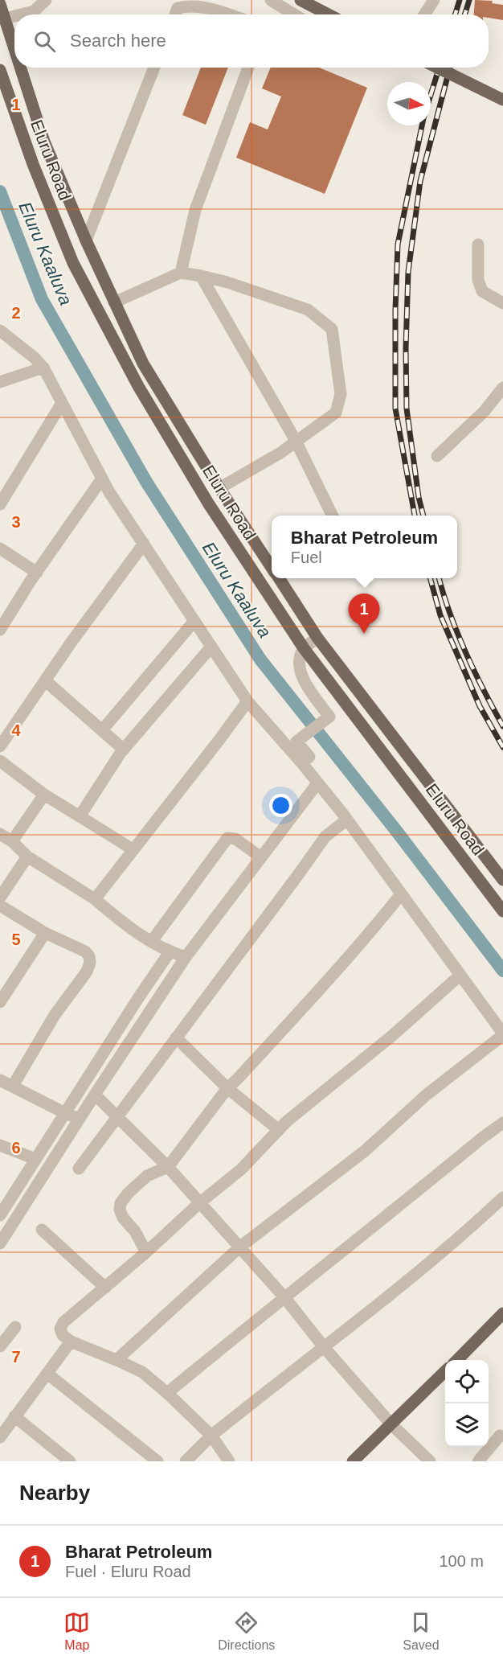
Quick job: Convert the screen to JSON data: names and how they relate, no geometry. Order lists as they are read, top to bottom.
{
  "streets": {
    "main road": ["Eluru Road"]
  },
  "water": ["Eluru Kaaluva"],
  "north": "right",
  "page": {
    "search": "Search here",
    "popup": ["Bharat Petroleum", "Fuel"],
    "pins": "1",
    "heading": "Nearby",
    "list": [
      {
        "mark": "1",
        "name": "Bharat Petroleum",
        "note": "Fuel · Eluru Road",
        "value": "100 m"
      }
    ],
    "nav": ["Map", "Directions", "Saved"]
  },
  "grid": {
    "rows": [
      "1",
      "2",
      "3",
      "4",
      "5",
      "6",
      "7"
    ]
  }
}
